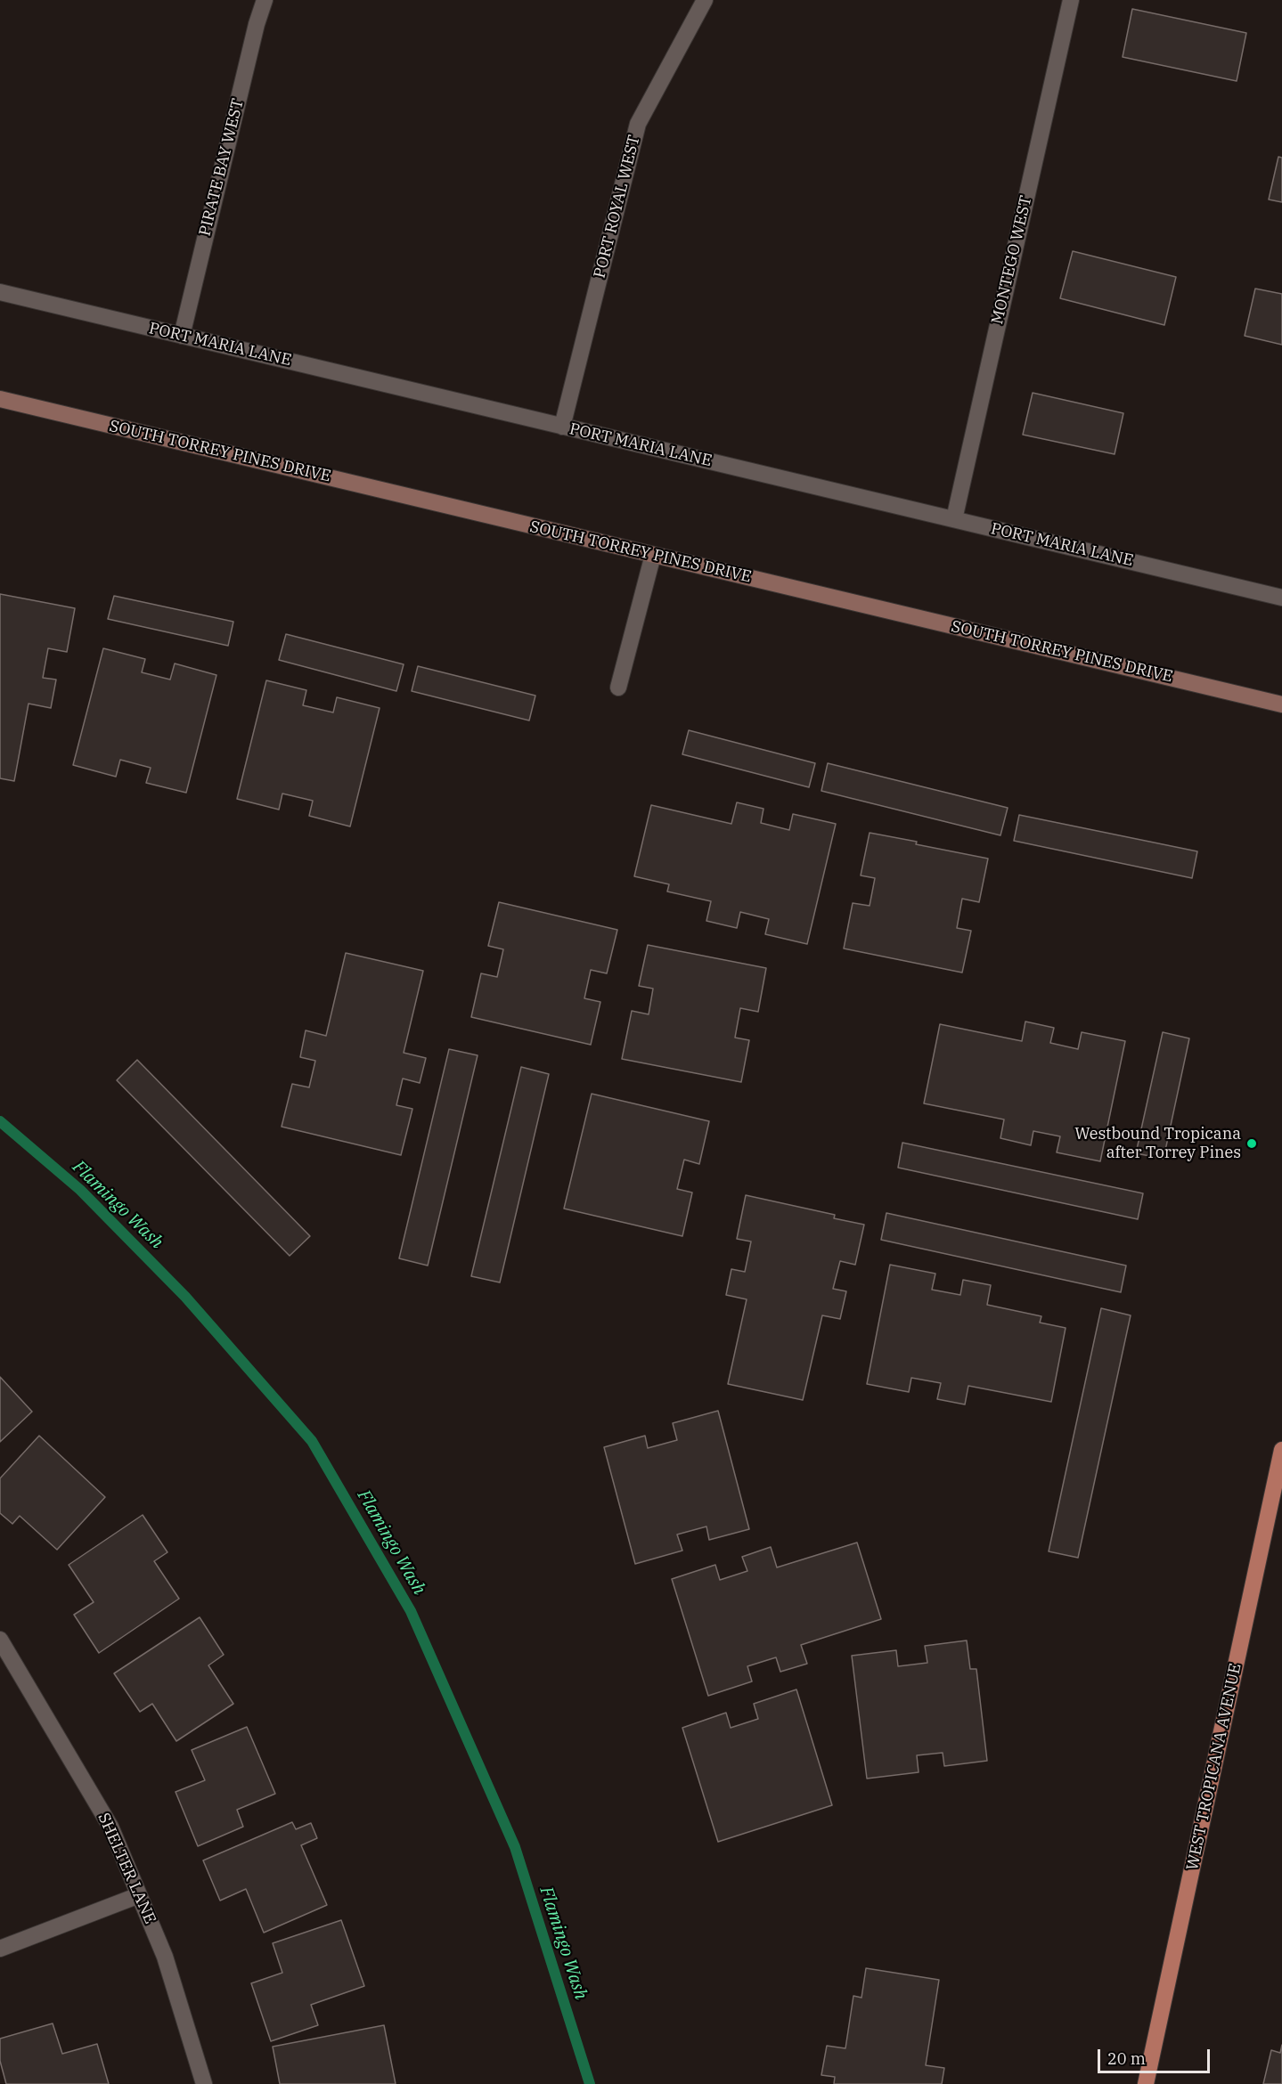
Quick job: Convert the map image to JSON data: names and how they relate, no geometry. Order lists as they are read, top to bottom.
{
  "streets": {
    "main road": ["SOUTH TORREY PINES DRIVE", "WEST TROPICANA AVENUE"],
    "street": [
      "PIRATE BAY WEST",
      "PORT ROYAL WEST",
      "MONTEGO WEST",
      "PORT MARIA LANE",
      "SHELTER LANE"
    ]
  },
  "crossings": [
    ["PIRATE BAY WEST", "PORT MARIA LANE"],
    ["PORT ROYAL WEST", "PORT MARIA LANE"],
    ["MONTEGO WEST", "PORT MARIA LANE"]
  ],
  "water": ["Flamingo Wash"],
  "places": ["Westbound Tropicana after Torrey Pines"],
  "scale_bar": "20 m"
}
